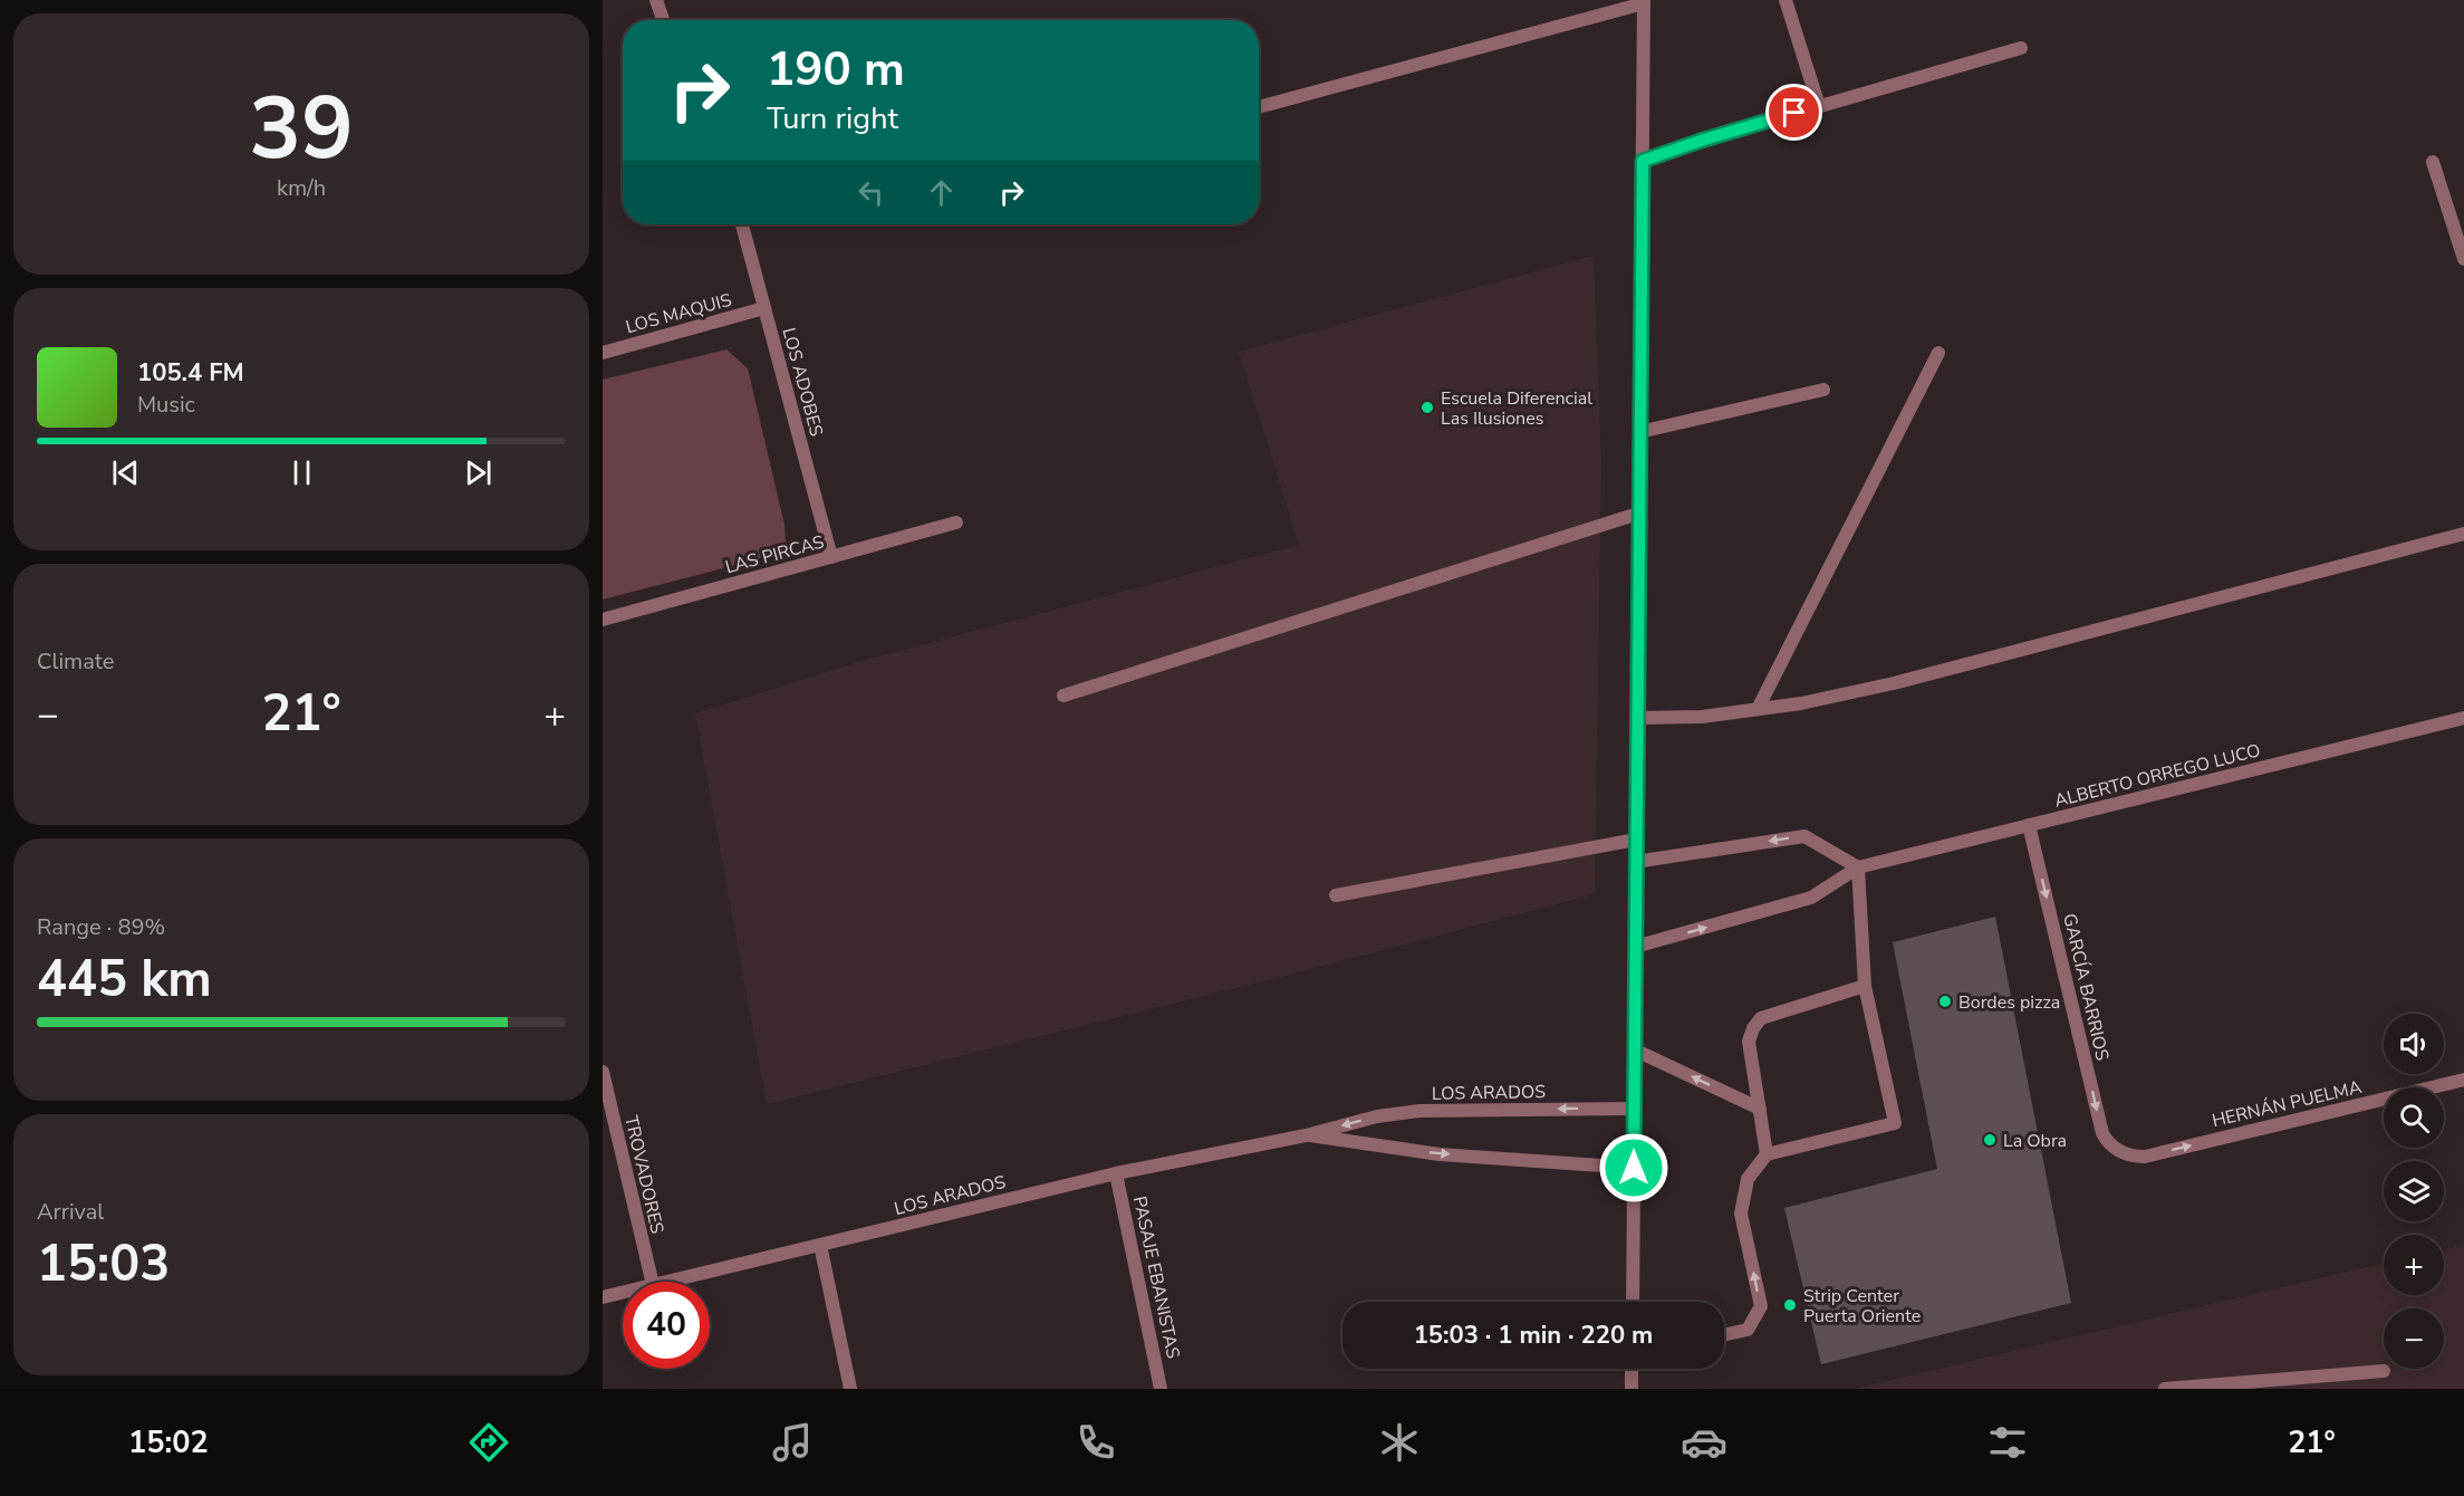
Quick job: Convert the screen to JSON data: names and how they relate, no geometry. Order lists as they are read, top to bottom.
{
  "streets": {
    "street": [
      "LOS MAQUIS",
      "LOS ADOBES",
      "LAS PIRCAS",
      "ALBERTO ORREGO LUCO",
      "GARCÍA BARRIOS",
      "LOS ARADOS",
      "HERNÁN PUELMA",
      "TROVADORES",
      "PASAJE EBANISTAS"
    ]
  },
  "crossings": [
    ["LOS MAQUIS", "LOS ADOBES"],
    ["LOS ADOBES", "LAS PIRCAS"],
    ["ALBERTO ORREGO LUCO", "GARCÍA BARRIOS"],
    ["GARCÍA BARRIOS", "HERNÁN PUELMA"],
    ["LOS ARADOS", "PASAJE EBANISTAS"]
  ],
  "one_way": ["GARCÍA BARRIOS", "HERNÁN PUELMA"],
  "places": [
    "Escuela Diferencial Las Ilusiones",
    "Bordes pizza",
    "La Obra",
    "Strip Center Puerta Oriente"
  ],
  "page": {
    "tile": [
      ["39", "km/h"],
      "Climate",
      ["Range · 89%", "445 km"],
      ["Arrival", "15:03"]
    ],
    "turn": ["190 m", "Turn right"],
    "song": ["105.4 FM", "Music"],
    "heat": ["−", "21°", "+"],
    "map_buttons": ["+", "−"],
    "limit": "40",
    "trip": "15:03 · 1 min · 220 m",
    "tabs": ["15:02", "21°"]
  }
}
